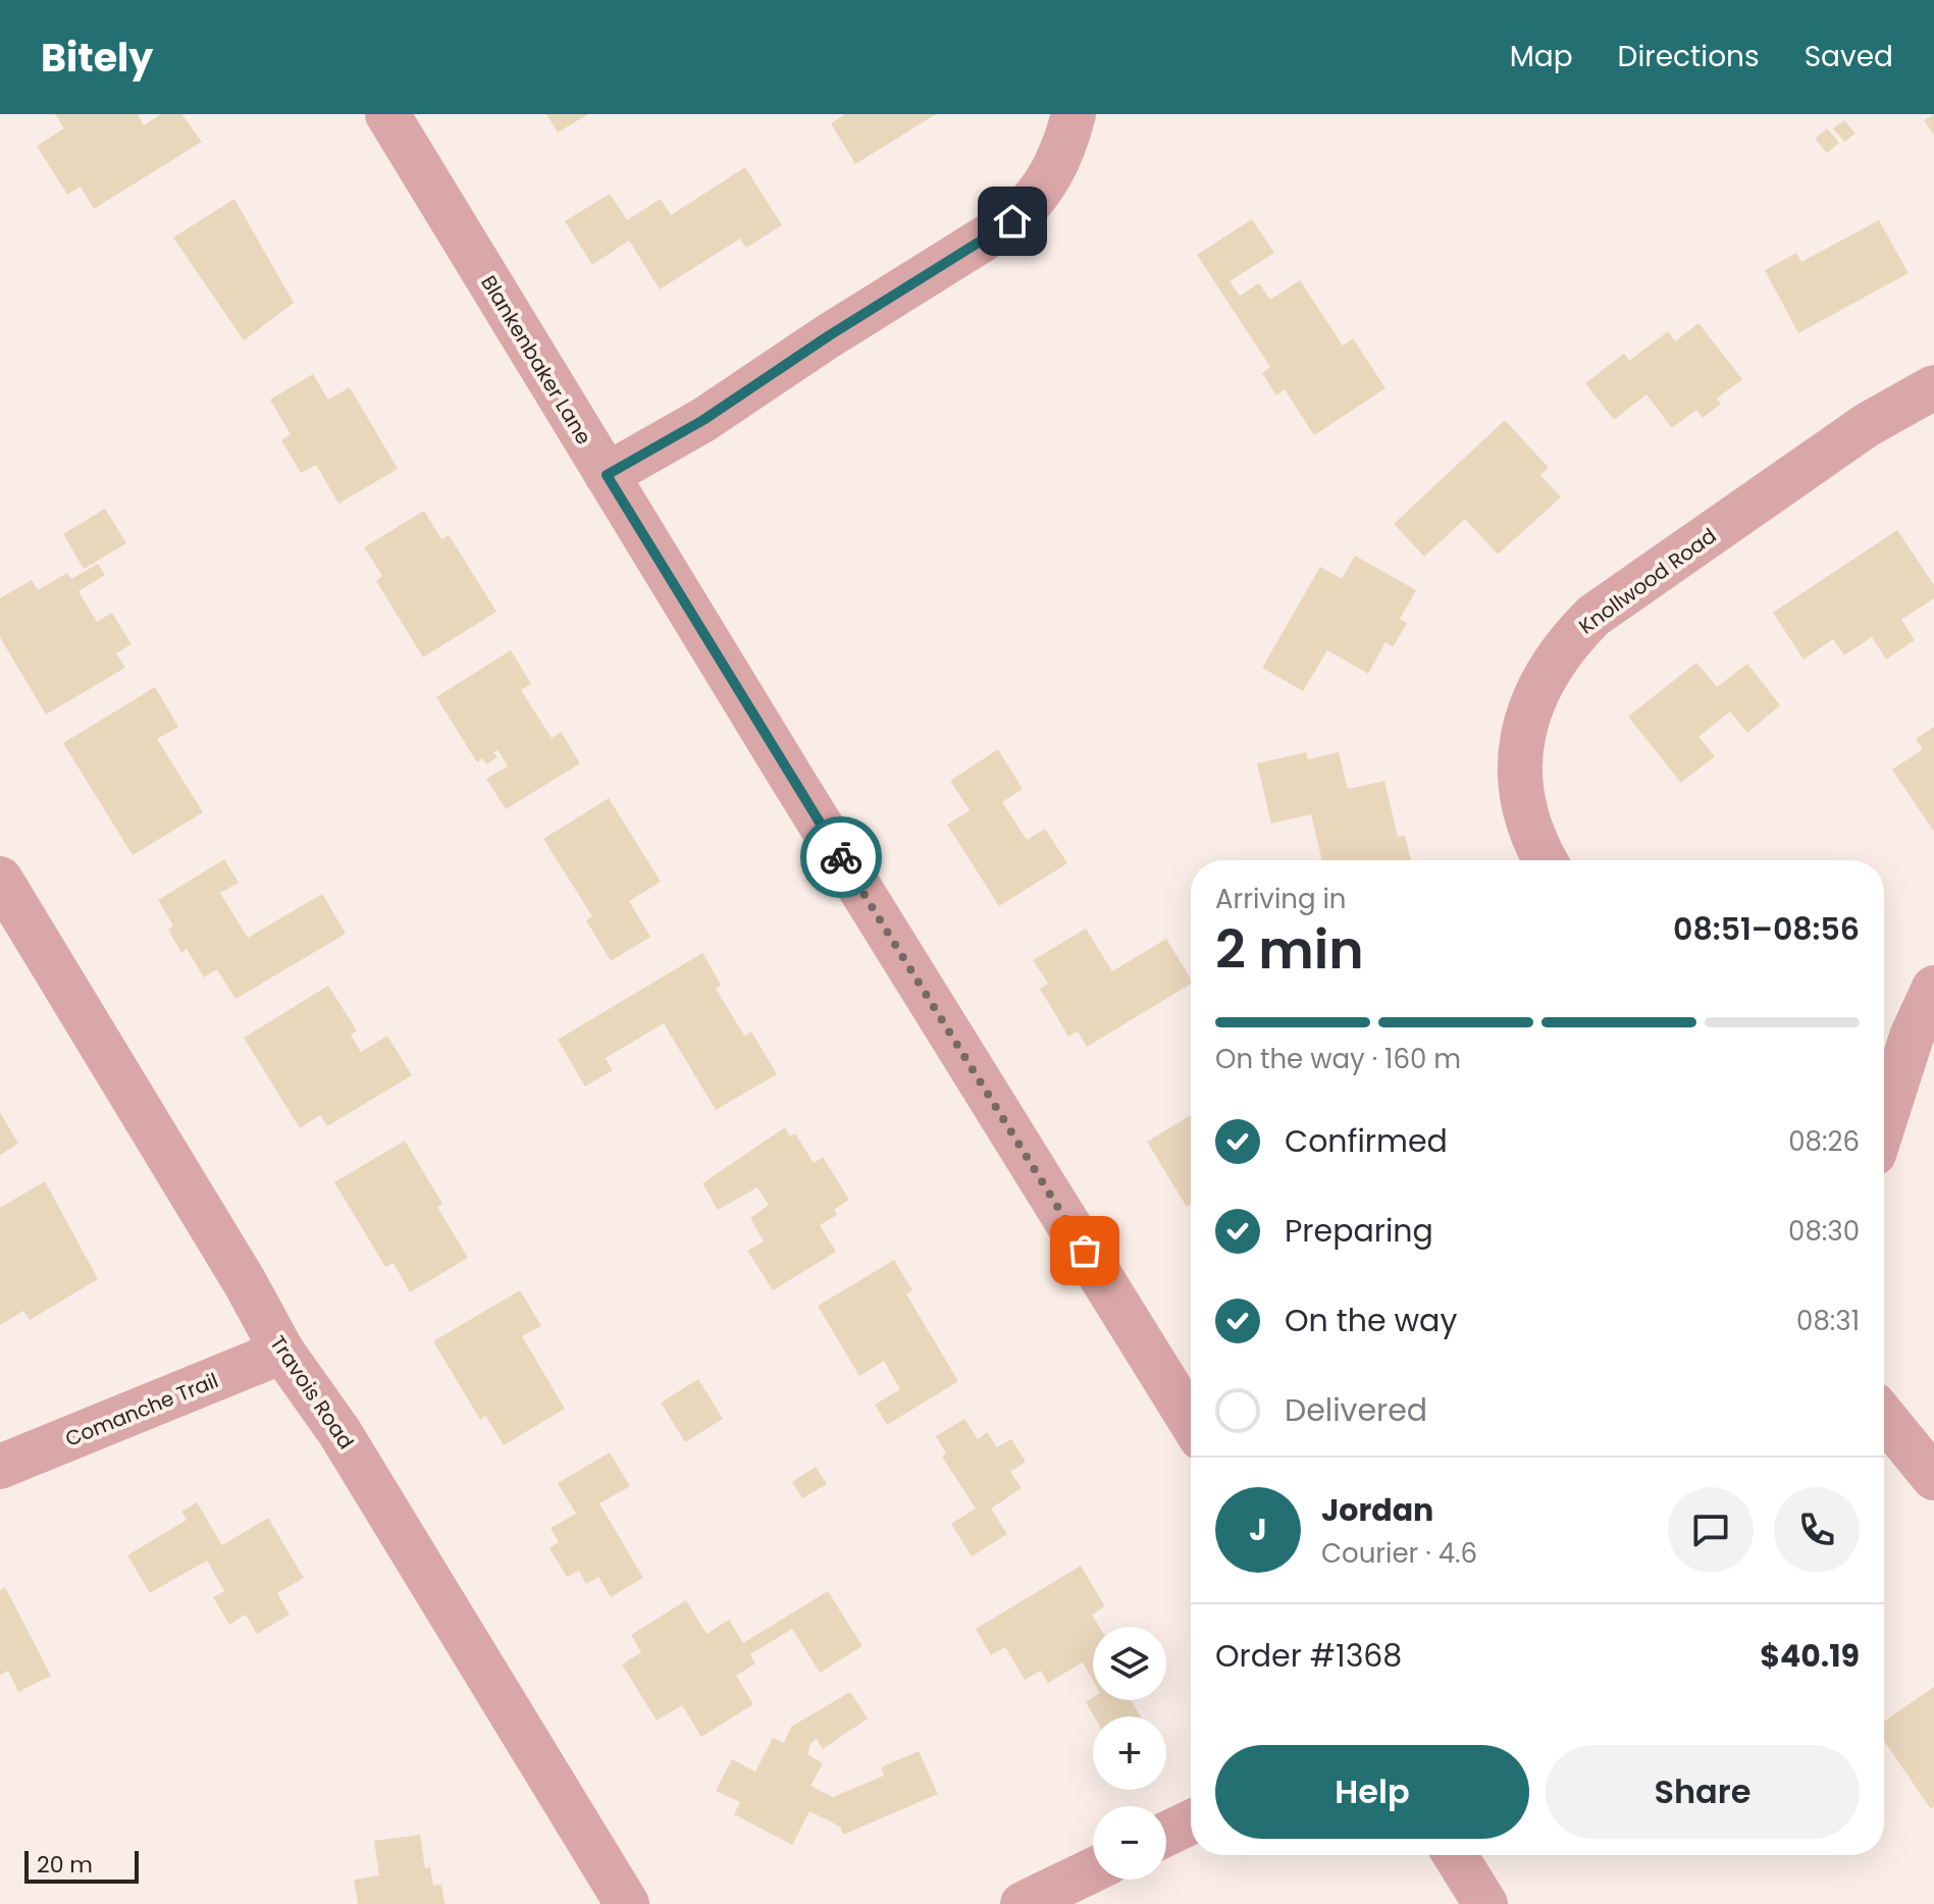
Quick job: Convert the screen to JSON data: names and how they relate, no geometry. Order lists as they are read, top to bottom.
{
  "streets": {
    "street": [
      "Blankenbaker Lane",
      "Knollwood Road",
      "Travois Road",
      "Comanche Trail"
    ]
  },
  "crossings": [
    ["Travois Road", "Comanche Trail"]
  ],
  "scale_bar": "20 m",
  "page": {
    "header": "Bitely",
    "nav": ["Map", "Directions", "Saved"],
    "heading": ["2 min", "Arriving in", "08:51–08:56"],
    "panel": [
      "Jordan",
      "Courier · 4.6",
      "Order #1368",
      "$40.19"
    ],
    "bar": "On the way · 160 m",
    "list": [
      ["Confirmed", "08:26"],
      ["Preparing", "08:30"],
      ["On the way", "08:31"],
      "Delivered"
    ],
    "round": "J",
    "map_buttons": ["+", "−"],
    "buttons": ["Help", "Share"],
    "scale": "20 m"
  }
}
